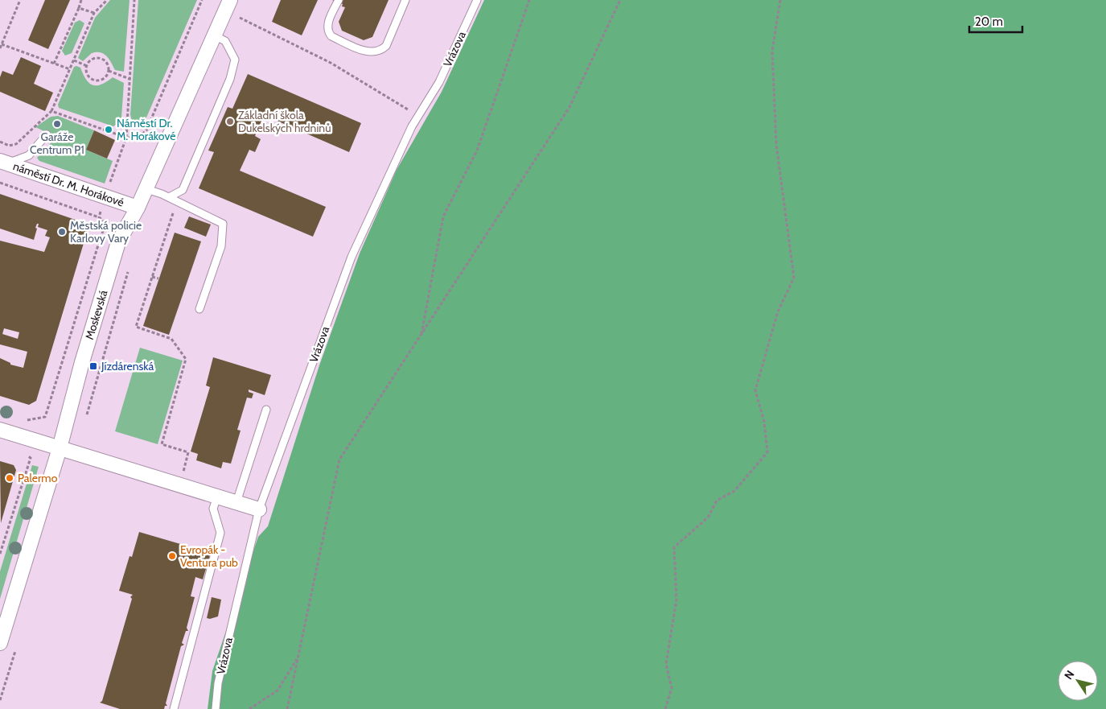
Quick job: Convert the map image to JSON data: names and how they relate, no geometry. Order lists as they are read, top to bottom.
{
  "streets": {
    "street": ["náměstí Dr. M. Horákové", "Moskevská"],
    "lane": ["Vrázova"]
  },
  "crossings": [
    ["náměstí Dr. M. Horákové", "Moskevská"]
  ],
  "places": {
    "other": [
      "Základní škola Dukelských hrdninů",
      "Garáže Centrum P1",
      "Náměstí Dr. M. Horákové",
      "Městská policie Karlovy Vary",
      "Palermo",
      "Evropák - Ventura pub"
    ],
    "transit": ["Jízdárenská"]
  },
  "scale_bar": "20 m",
  "north": "top left"
}
